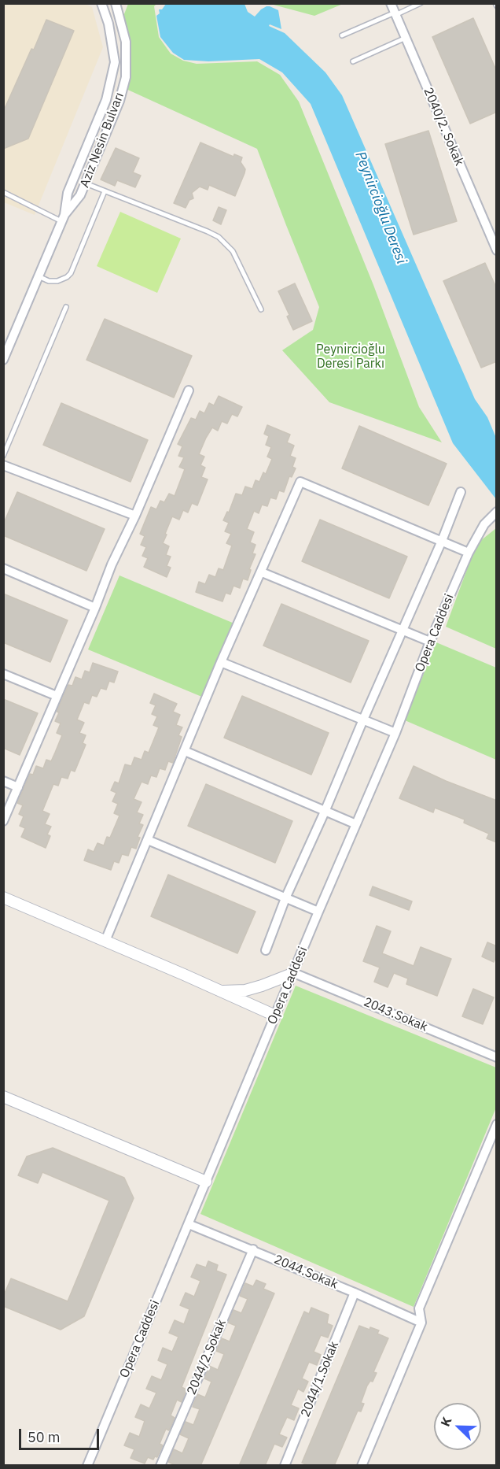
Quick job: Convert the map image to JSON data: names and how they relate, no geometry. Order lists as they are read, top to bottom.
{
  "streets": {
    "street": [
      "2040/2. Sokak",
      "Aziz Nesin Bulvarı",
      "Opera Caddesi",
      "2043.Sokak",
      "2044.Sokak",
      "2044/2.Sokak",
      "2044/1.Sokak"
    ]
  },
  "crossings": [
    ["Opera Caddesi", "2043.Sokak"],
    ["Opera Caddesi", "2044.Sokak"],
    ["2044.Sokak", "2044/2.Sokak"],
    ["2044.Sokak", "2044/1.Sokak"]
  ],
  "water": ["Peynircioğlu Deresi"],
  "parks": ["Peynircioğlu Deresi Parkı"],
  "scale_bar": "50 m",
  "north": "top left"
}
